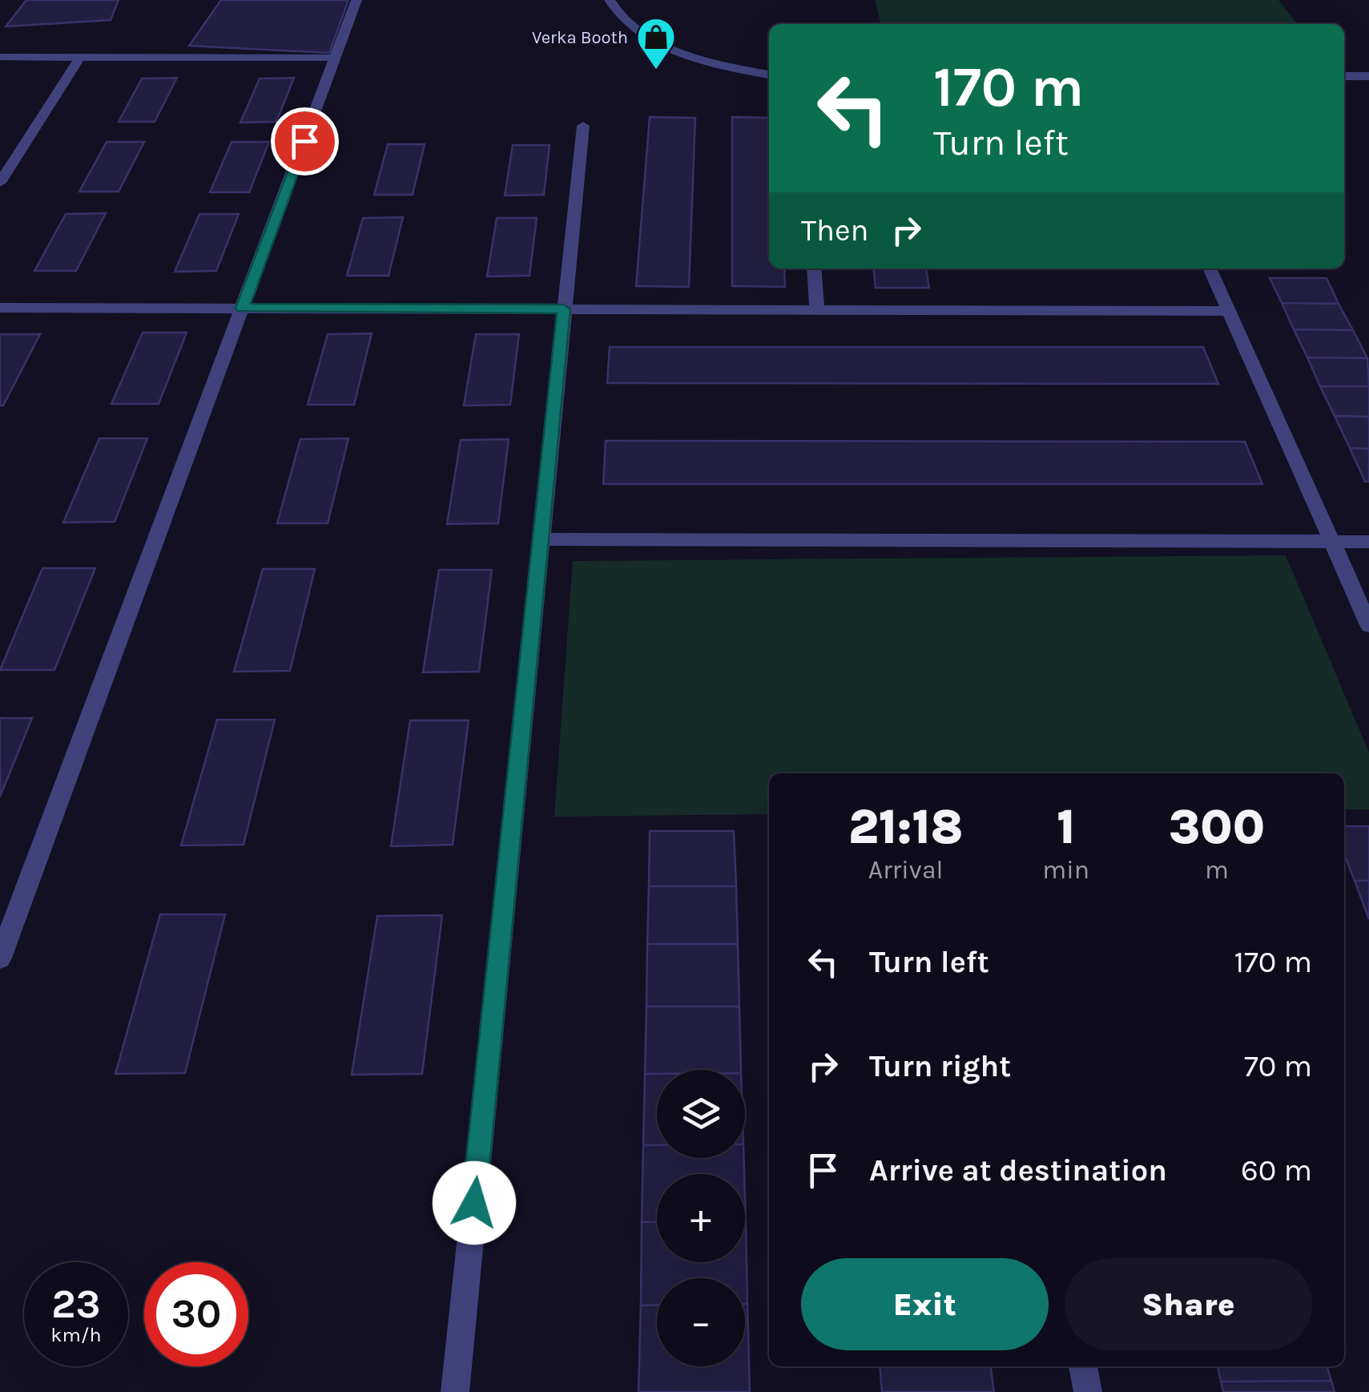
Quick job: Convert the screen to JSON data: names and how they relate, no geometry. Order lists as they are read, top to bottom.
{
  "places": {
    "shop": ["Verka Booth"]
  },
  "page": {
    "turn": ["170 m", "Turn left"],
    "then": "Then",
    "eta": [
      "21:18",
      "Arrival",
      "1",
      "min",
      "300",
      "m"
    ],
    "list": [
      {
        "name": "Turn left",
        "value": "170 m"
      },
      {
        "name": "Turn right",
        "value": "70 m"
      },
      {
        "name": "Arrive at destination",
        "value": "60 m"
      }
    ],
    "map_buttons": ["+", "−"],
    "buttons": ["Exit", "Share"],
    "speed": "23 km/h",
    "limit": "30"
  }
}
